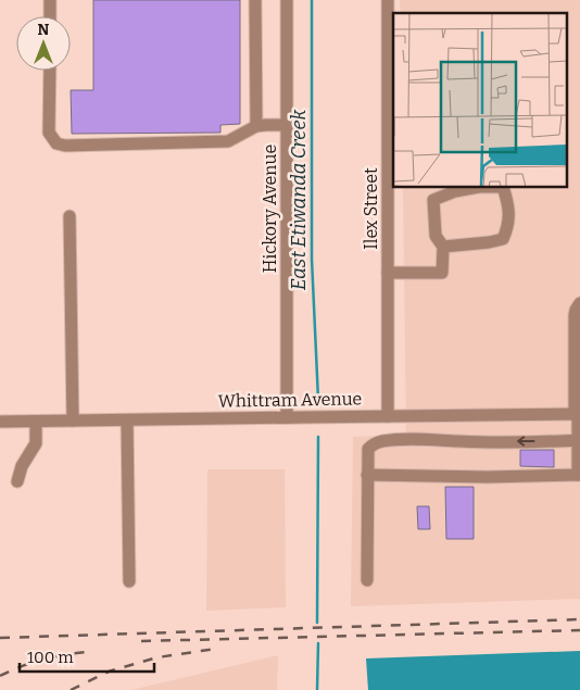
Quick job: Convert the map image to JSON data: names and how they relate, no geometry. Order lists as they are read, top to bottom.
{
  "streets": {
    "street": ["Hickory Avenue", "Ilex Street", "Whittram Avenue"]
  },
  "crossings": [
    ["Hickory Avenue", "Whittram Avenue"],
    ["Ilex Street", "Whittram Avenue"]
  ],
  "water": ["East Etiwanda Creek"],
  "scale_bar": "100 m",
  "north": "top"
}
